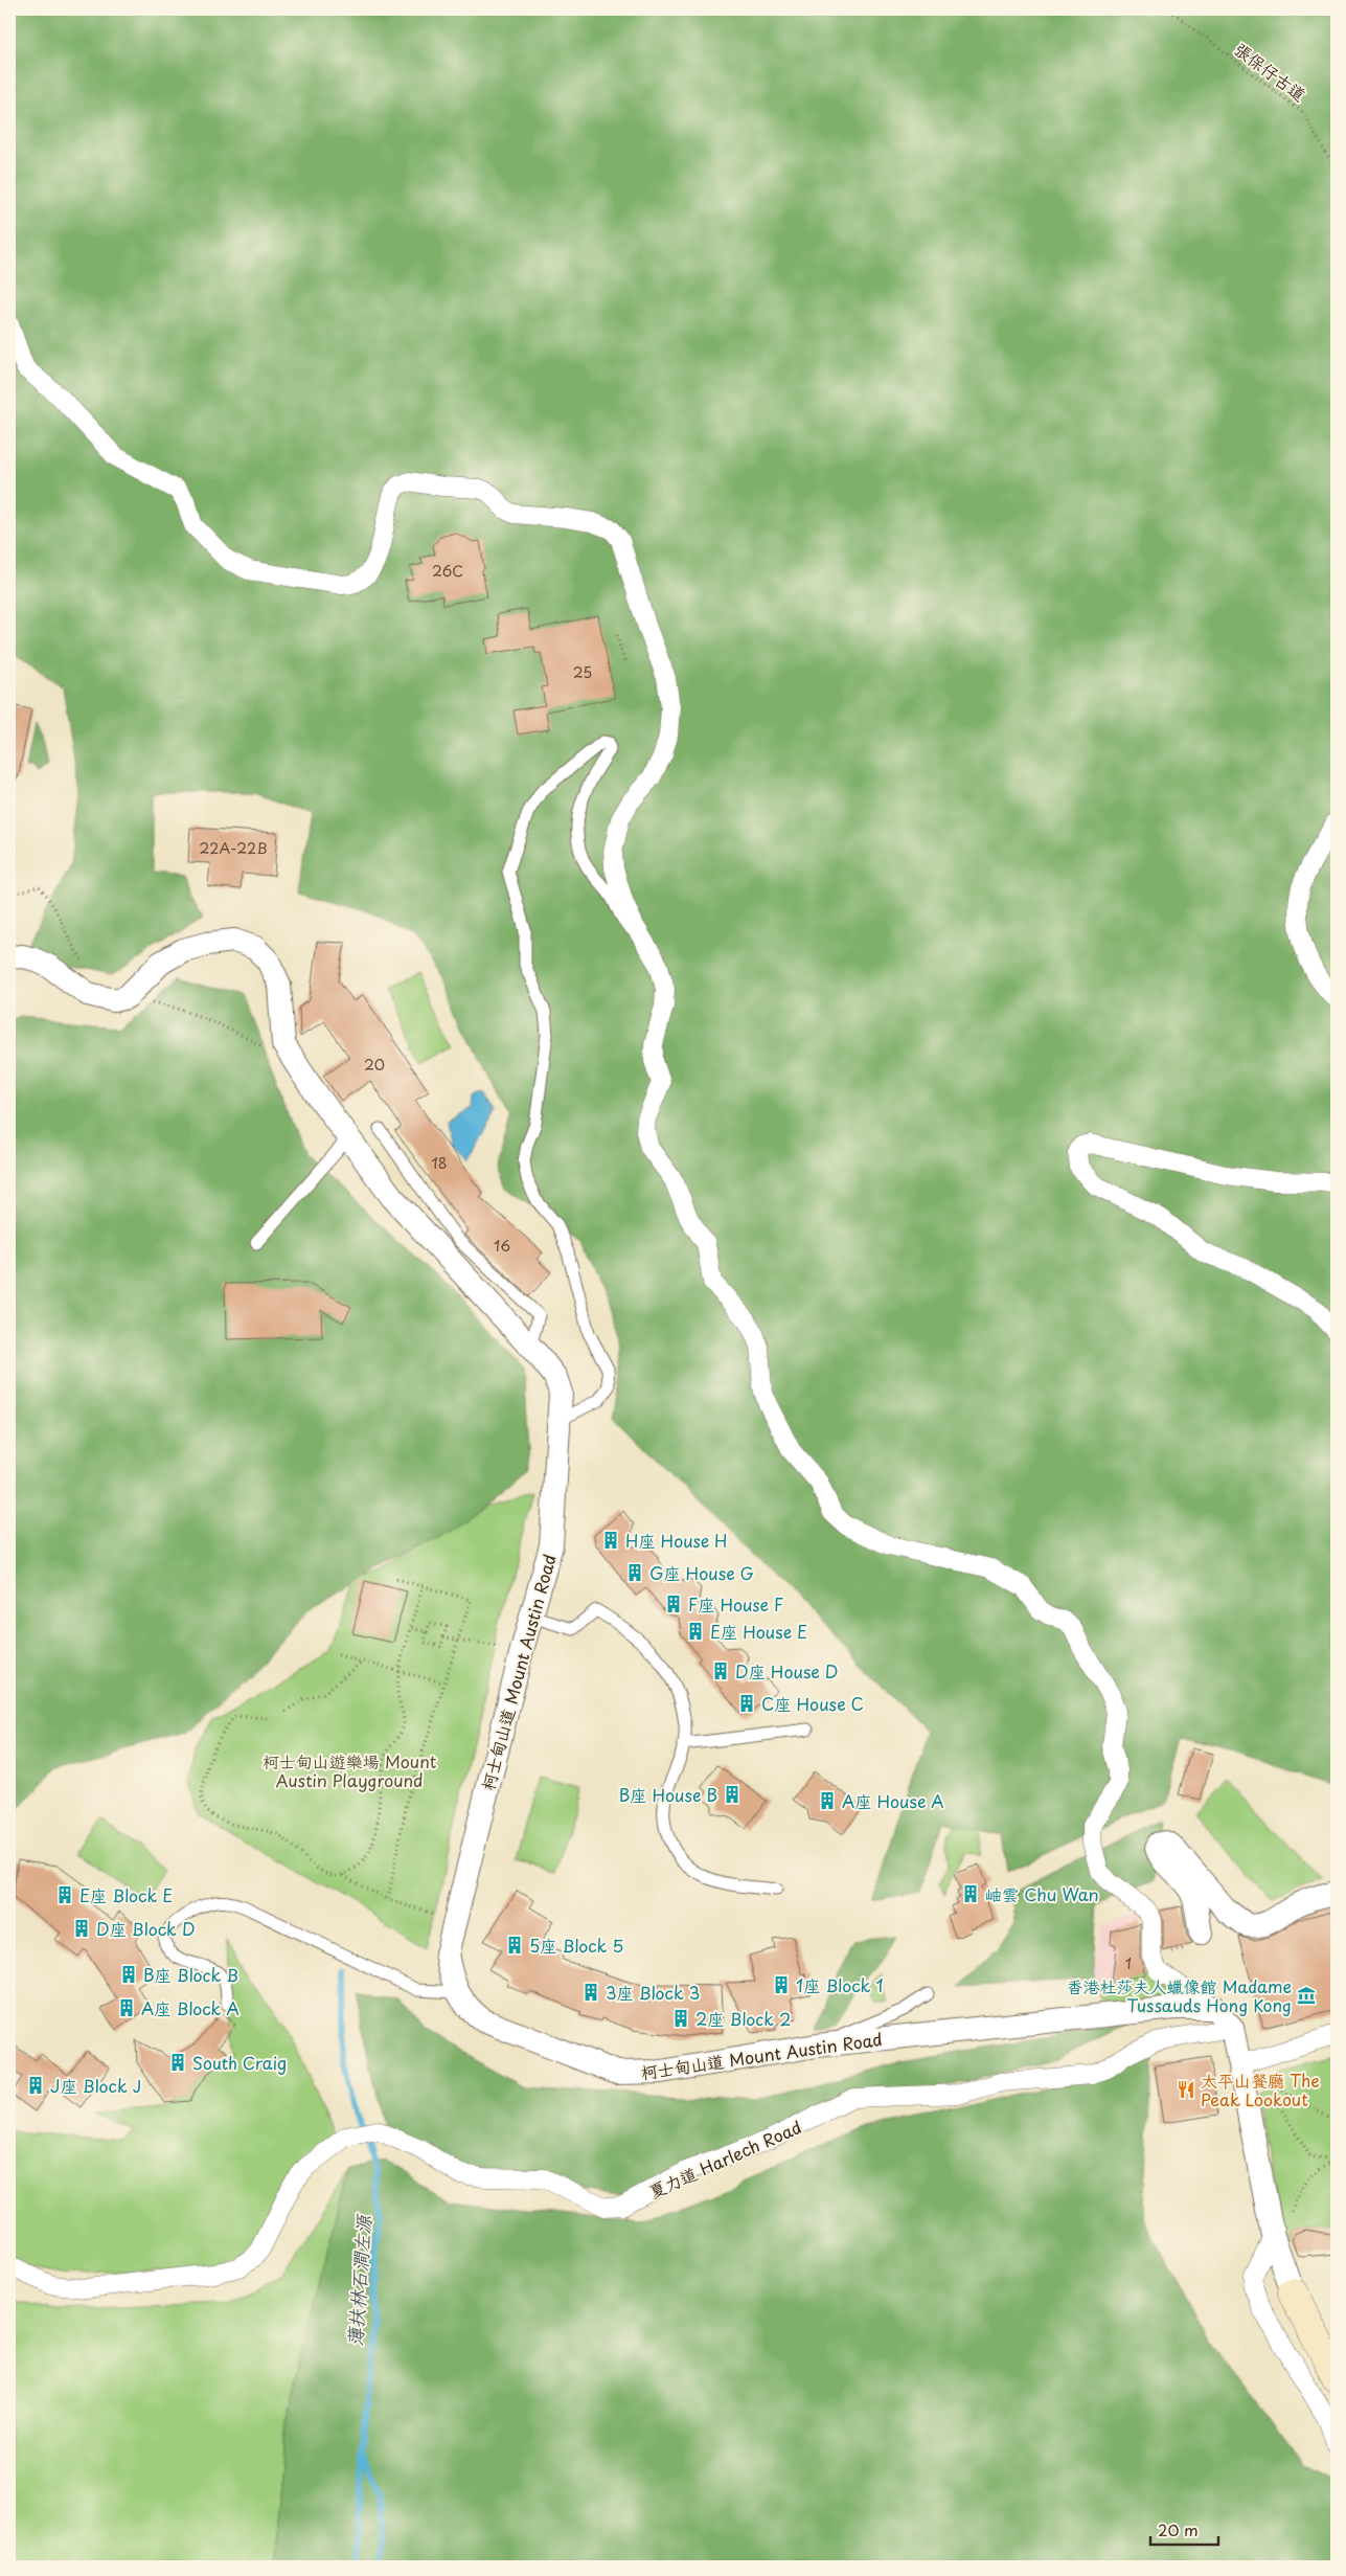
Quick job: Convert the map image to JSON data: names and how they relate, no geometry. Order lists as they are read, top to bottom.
{
  "streets": {
    "street": ["柯士甸山道 Mount Austin Road", "夏力道 Harlech Road"],
    "path": ["張保仔古道"]
  },
  "water": ["薄扶林石澗左源"],
  "parks": ["柯士甸山遊樂場 Mount Austin Playground"],
  "places": {
    "building": [
      "H座 House H",
      "G座 House G",
      "F座 House F",
      "E座 House E",
      "D座 House D",
      "C座 House C",
      "B座 House B",
      "A座 House A",
      "岫雲 Chu Wan",
      "E座 Block E",
      "D座 Block D",
      "5座 Block 5",
      "B座 Block B",
      "1座 Block 1",
      "3座 Block 3",
      "A座 Block A",
      "2座 Block 2",
      "South Craig",
      "J座 Block J"
    ],
    "museum": ["香港杜莎夫人蠟像館 Madame Tussauds Hong Kong"],
    "restaurant": ["太平山餐廳 The Peak Lookout"]
  },
  "house_numbers": [
    "26C",
    "25",
    "22A-22B",
    "20",
    "18",
    "16",
    "1"
  ],
  "scale_bar": "20 m"
}
